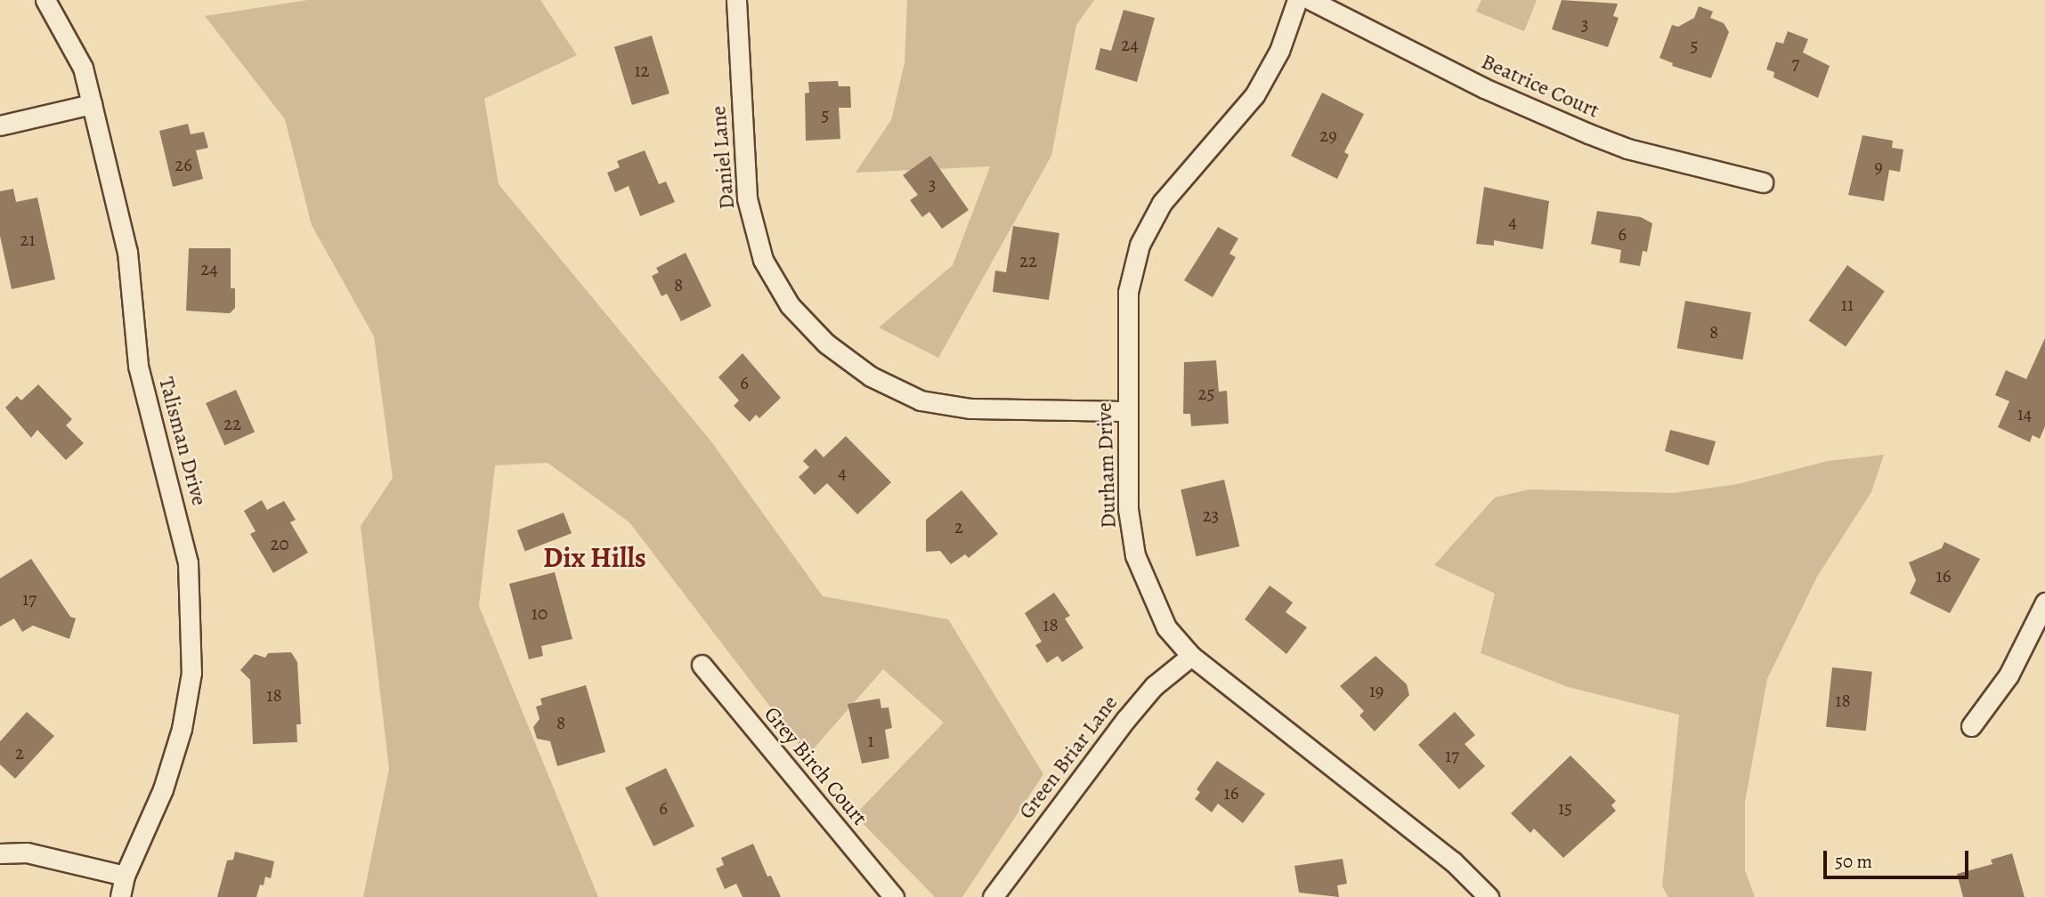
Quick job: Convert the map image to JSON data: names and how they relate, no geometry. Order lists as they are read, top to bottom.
{
  "streets": {
    "street": [
      "Beatrice Court",
      "Daniel Lane",
      "Talisman Drive",
      "Durham Drive",
      "Green Briar Lane",
      "Grey Birch Court"
    ]
  },
  "crossings": [
    ["Daniel Lane", "Durham Drive"],
    ["Durham Drive", "Green Briar Lane"]
  ],
  "districts": ["Dix Hills"],
  "house_numbers": [
    "3",
    "24",
    "5",
    "7",
    "12",
    "5",
    "29",
    "26",
    "9",
    "3",
    "4",
    "6",
    "21",
    "22",
    "24",
    "8",
    "11",
    "8",
    "6",
    "25",
    "14",
    "22",
    "4",
    "23",
    "2",
    "20",
    "16",
    "17",
    "10",
    "18",
    "19",
    "18",
    "18",
    "8",
    "1",
    "2",
    "17",
    "16",
    "6",
    "15"
  ],
  "scale_bar": "50 m"
}
